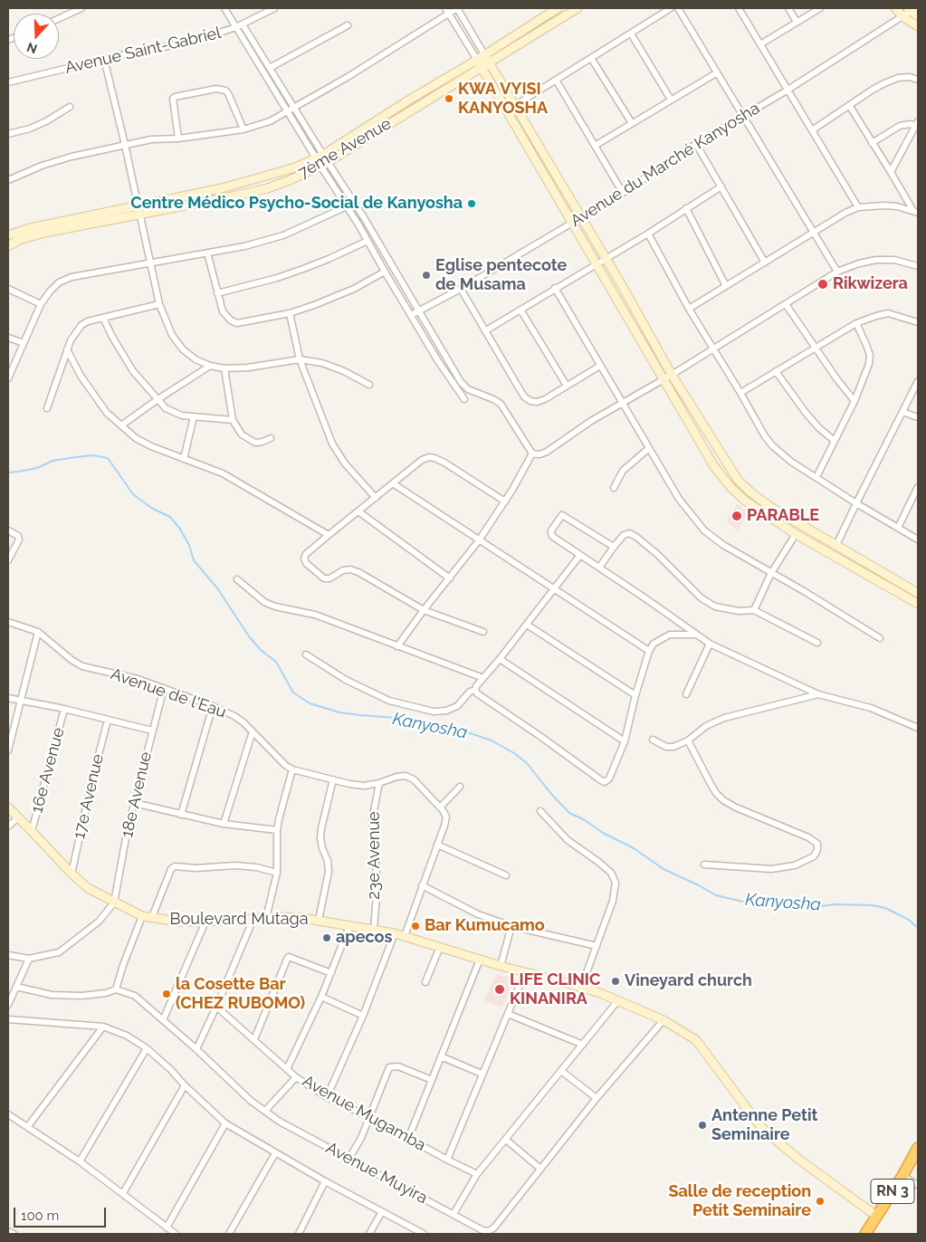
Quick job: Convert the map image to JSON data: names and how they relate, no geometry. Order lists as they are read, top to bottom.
{
  "streets": {
    "highway": ["RN 3"],
    "street": [
      "Avenue Saint-Gabriel",
      "7ème Avenue",
      "Avenue du Marché Kanyosha",
      "Avenue de l'Eau",
      "16e Avenue",
      "18e Avenue",
      "17e Avenue",
      "23e Avenue",
      "Boulevard Mutaga",
      "Avenue Mugamba",
      "Avenue Muyira"
    ]
  },
  "crossings": [
    ["Avenue de l'Eau", "18e Avenue"],
    ["Avenue de l'Eau", "23e Avenue"],
    ["16e Avenue", "Boulevard Mutaga"],
    ["18e Avenue", "Boulevard Mutaga"],
    ["17e Avenue", "Boulevard Mutaga"],
    ["23e Avenue", "Boulevard Mutaga"],
    ["Boulevard Mutaga", "Avenue Muyira"],
    ["Boulevard Mutaga", "RN 3"]
  ],
  "water": ["Kanyosha"],
  "places": [
    "KWA VYISI KANYOSHA",
    "Centre Médico Psycho-Social de Kanyosha",
    "Eglise pentecote de Musama",
    "Rikwizera",
    "PARABLE",
    "Bar Kumucamo",
    "apecos",
    "Vineyard church",
    "LIFE CLINIC KINANIRA",
    "la Cosette Bar (CHEZ RUBOMO)",
    "Antenne Petit Seminaire",
    "Salle de reception Petit Seminaire"
  ],
  "scale_bar": "100 m",
  "north": "bottom"
}
